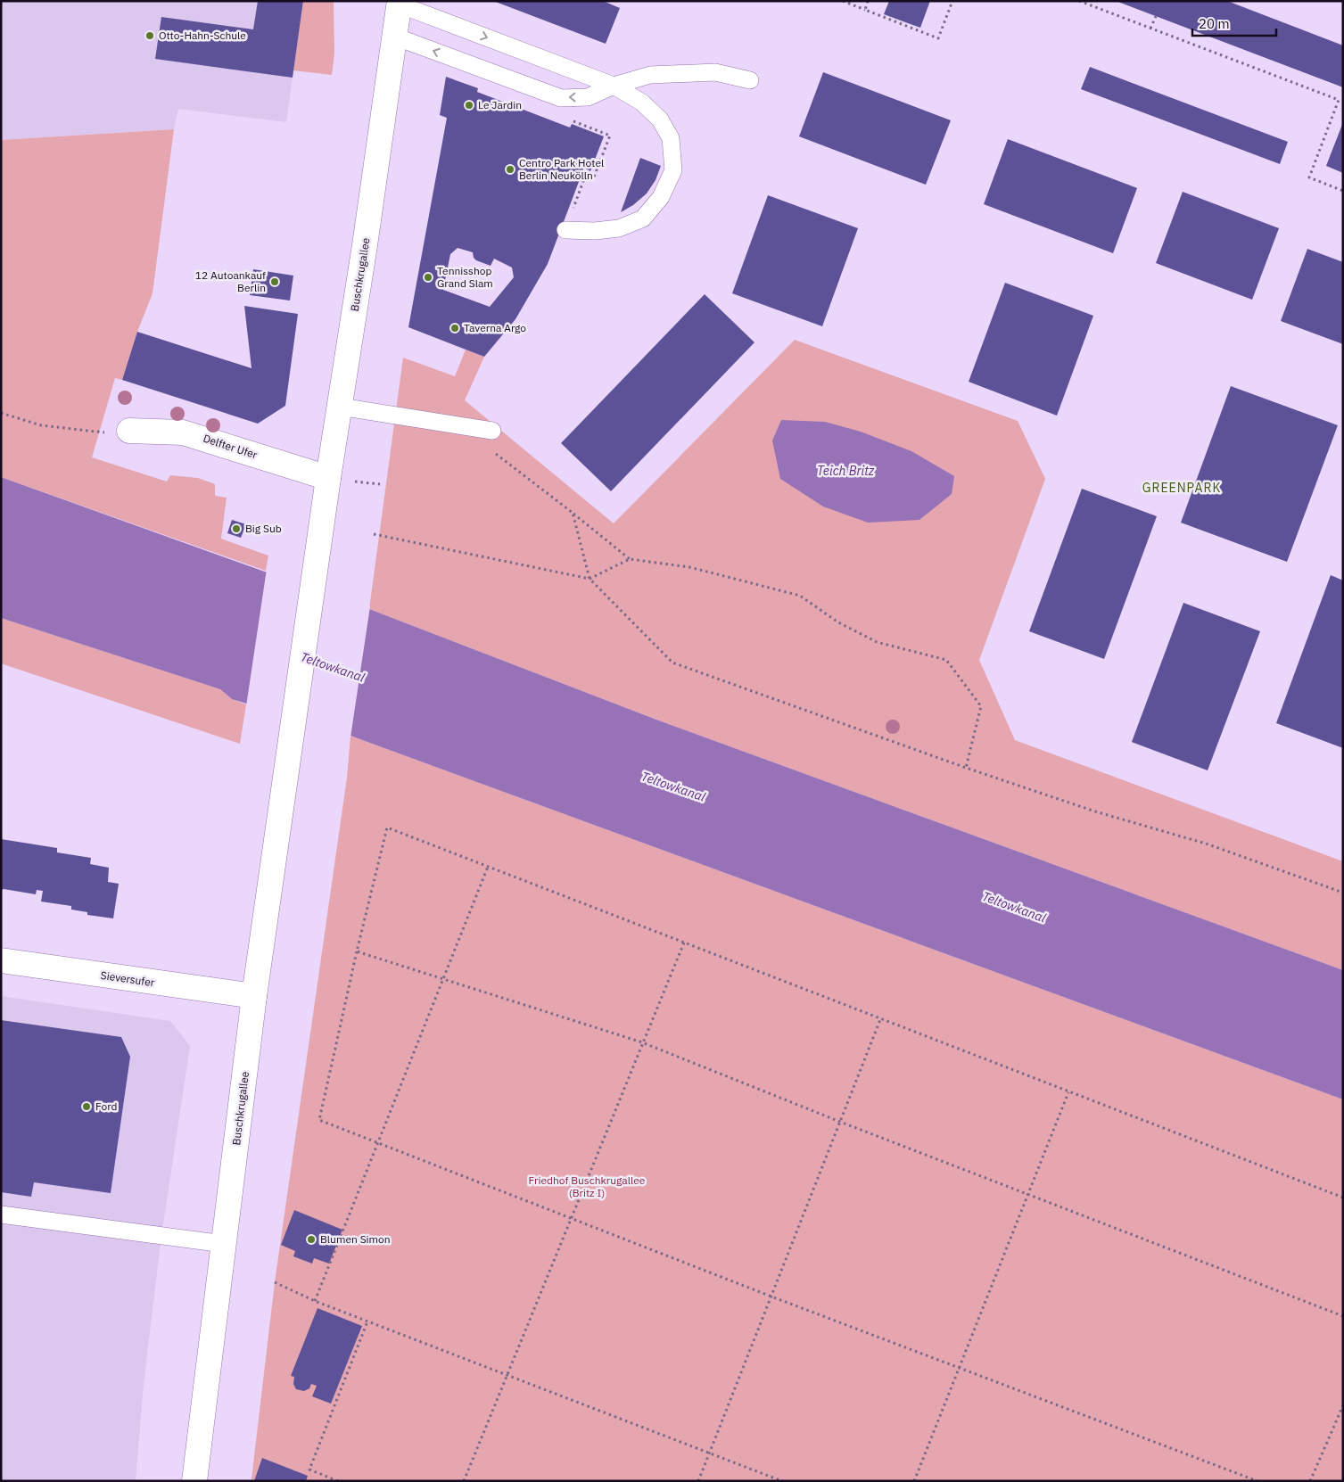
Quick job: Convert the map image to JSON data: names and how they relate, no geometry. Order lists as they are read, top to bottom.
{
  "streets": {
    "main road": ["Buschkrugallee", "Delfter Ufer", "Sieversufer"]
  },
  "crossings": [
    ["Buschkrugallee", "Delfter Ufer"],
    ["Buschkrugallee", "Sieversufer"]
  ],
  "districts": ["GREENPARK"],
  "water": ["Teich Britz", "Teltowkanal"],
  "parks": ["Friedhof Buschkrugallee (Britz I)"],
  "places": [
    "Otto-Hahn-Schule",
    "Le Jardin",
    "Centro Park Hotel Berlin Neukölln",
    "Tennisshop Grand Slam",
    "12 Autoankauf Berlin",
    "Taverna Argo",
    "Big Sub",
    "Ford",
    "Blumen Simon"
  ],
  "scale_bar": "20 m"
}
